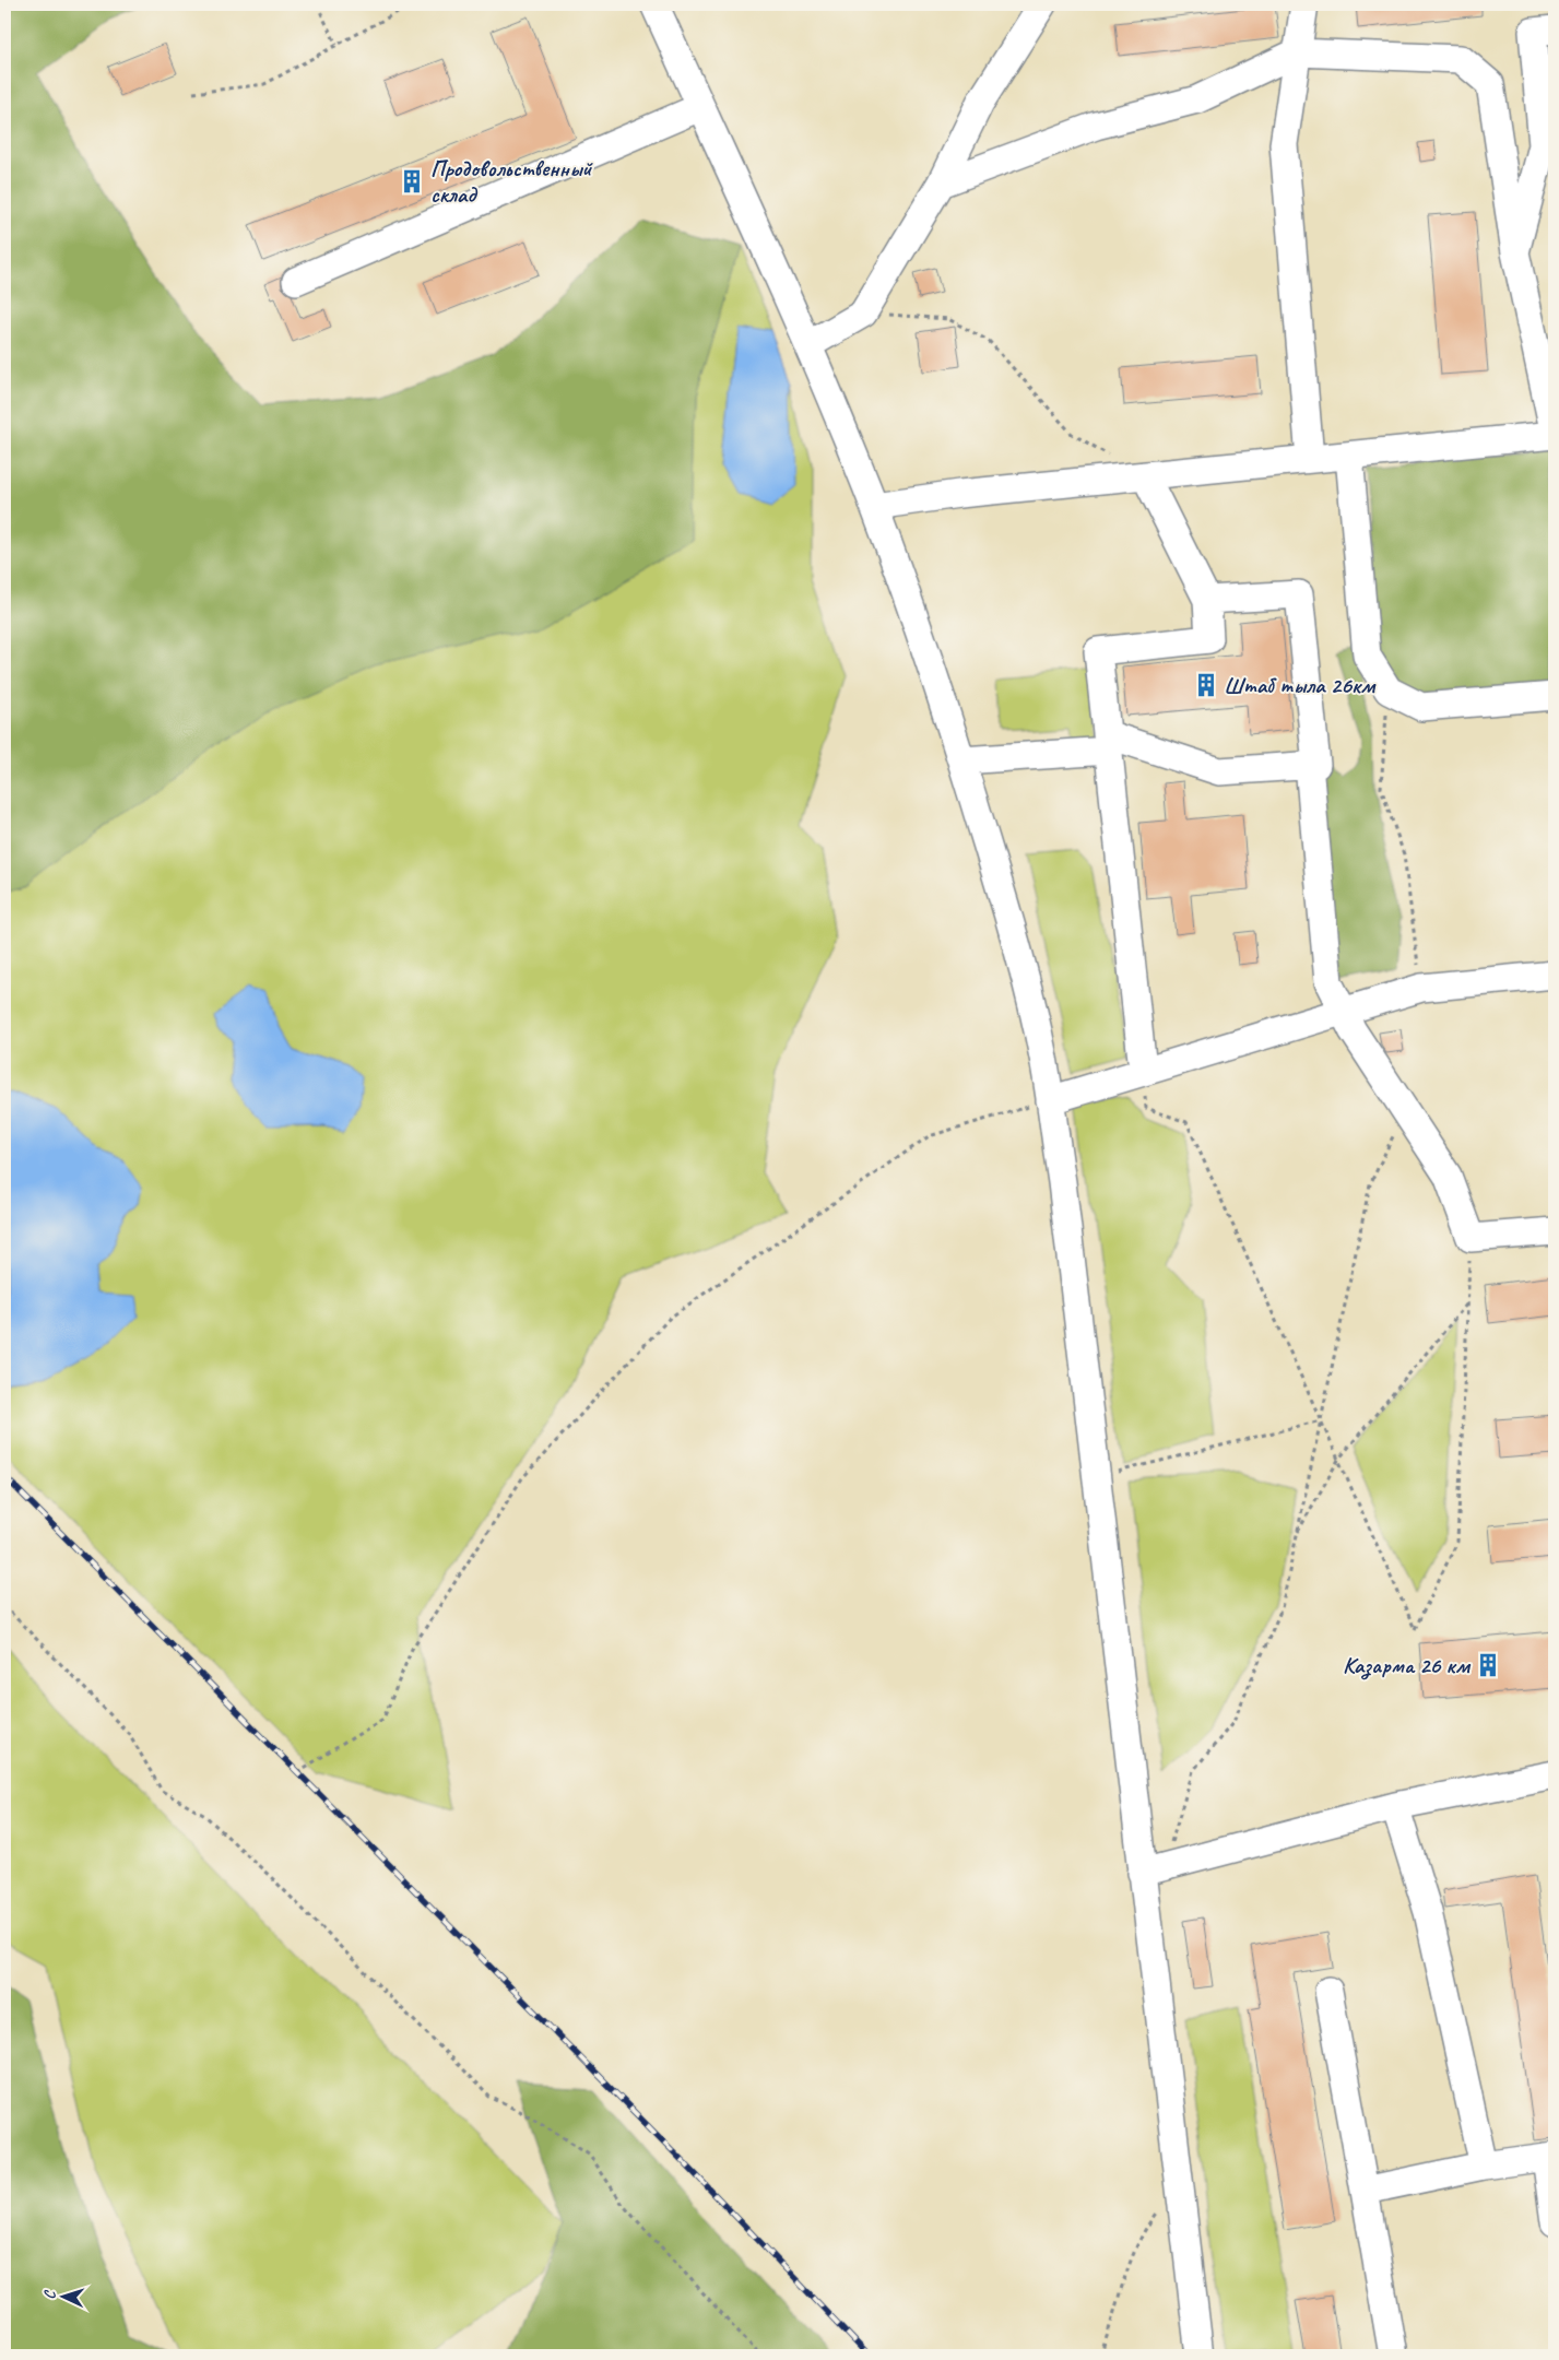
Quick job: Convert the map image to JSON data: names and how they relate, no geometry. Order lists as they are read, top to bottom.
{
  "places": {
    "building": ["Продовольственный склад", "Штаб тыла 26км", "Казарма 26 км"]
  },
  "north": "left"
}
